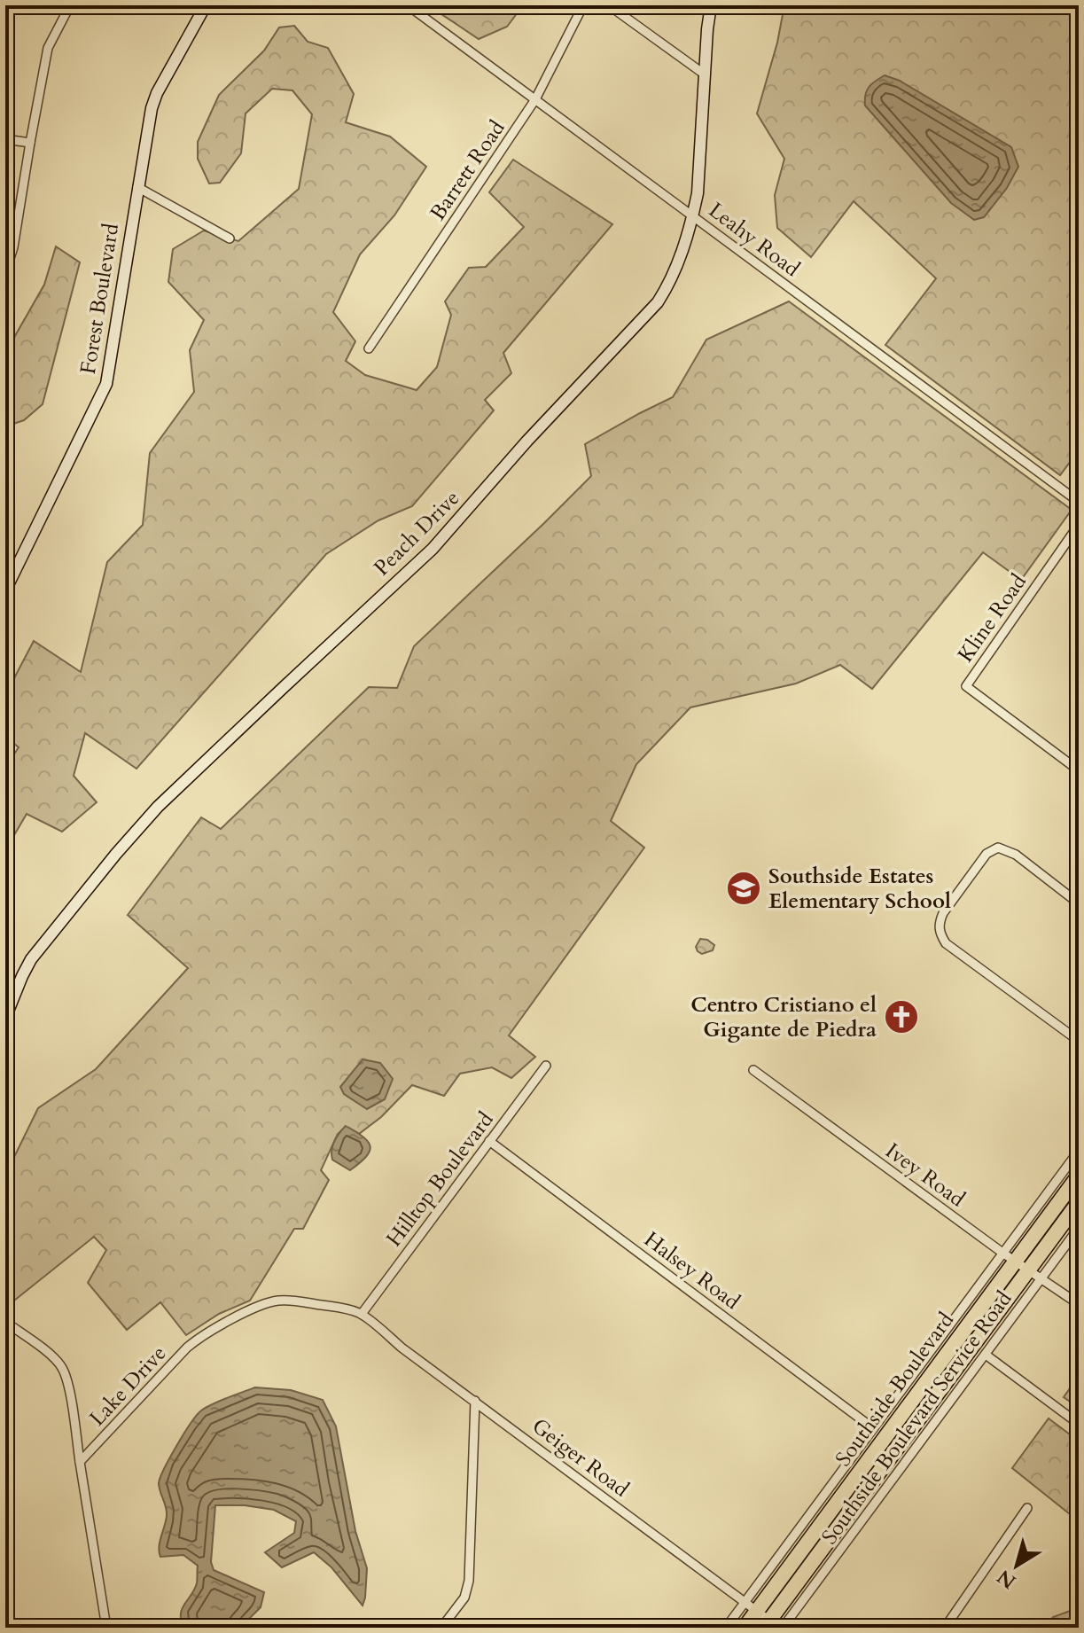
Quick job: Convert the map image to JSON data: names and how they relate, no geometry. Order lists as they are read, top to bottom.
{
  "streets": {
    "highway": ["Southside Boulevard"],
    "main road": ["Forest Boulevard", "Peach Drive"],
    "street": [
      "Barrett Road",
      "Leahy Road",
      "Kline Road",
      "Ivey Road",
      "Hilltop Boulevard",
      "Halsey Road",
      "Lake Drive",
      "Southside Boulevard Service Road",
      "Geiger Road"
    ]
  },
  "crossings": [
    ["Barrett Road", "Leahy Road"],
    ["Leahy Road", "Peach Drive"],
    ["Ivey Road", "Southside Boulevard"],
    ["Ivey Road", "Southside Boulevard Service Road"],
    ["Hilltop Boulevard", "Halsey Road"],
    ["Hilltop Boulevard", "Lake Drive"],
    ["Hilltop Boulevard", "Geiger Road"],
    ["Halsey Road", "Southside Boulevard Service Road"],
    ["Lake Drive", "Geiger Road"],
    ["Southside Boulevard", "Southside Boulevard Service Road"],
    ["Southside Boulevard", "Geiger Road"],
    ["Southside Boulevard Service Road", "Geiger Road"]
  ],
  "places": {
    "school or university": ["Southside Estates Elementary School"],
    "church": ["Centro Cristiano el Gigante de Piedra"]
  },
  "north": "bottom left"
}
